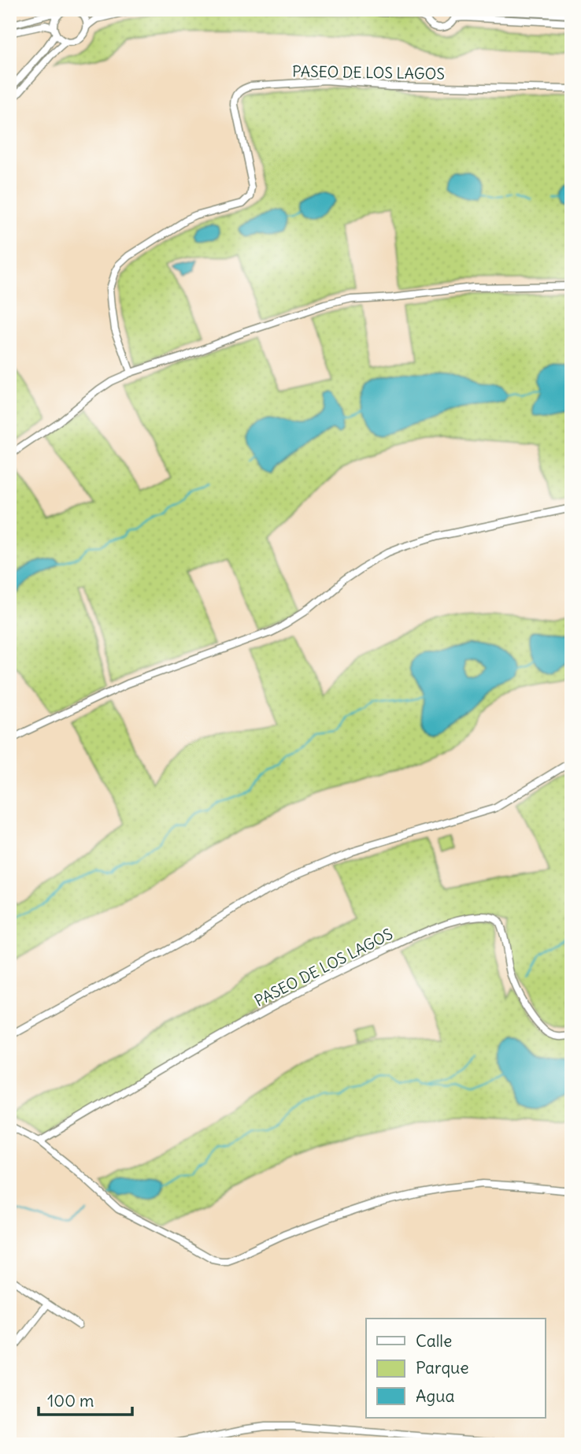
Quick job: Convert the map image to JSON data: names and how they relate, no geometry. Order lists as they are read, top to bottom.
{
  "streets": {
    "street": ["PASEO DE LOS LAGOS"]
  },
  "legend": ["Calle", "Parque", "Agua"],
  "scale_bar": "100 m"
}
